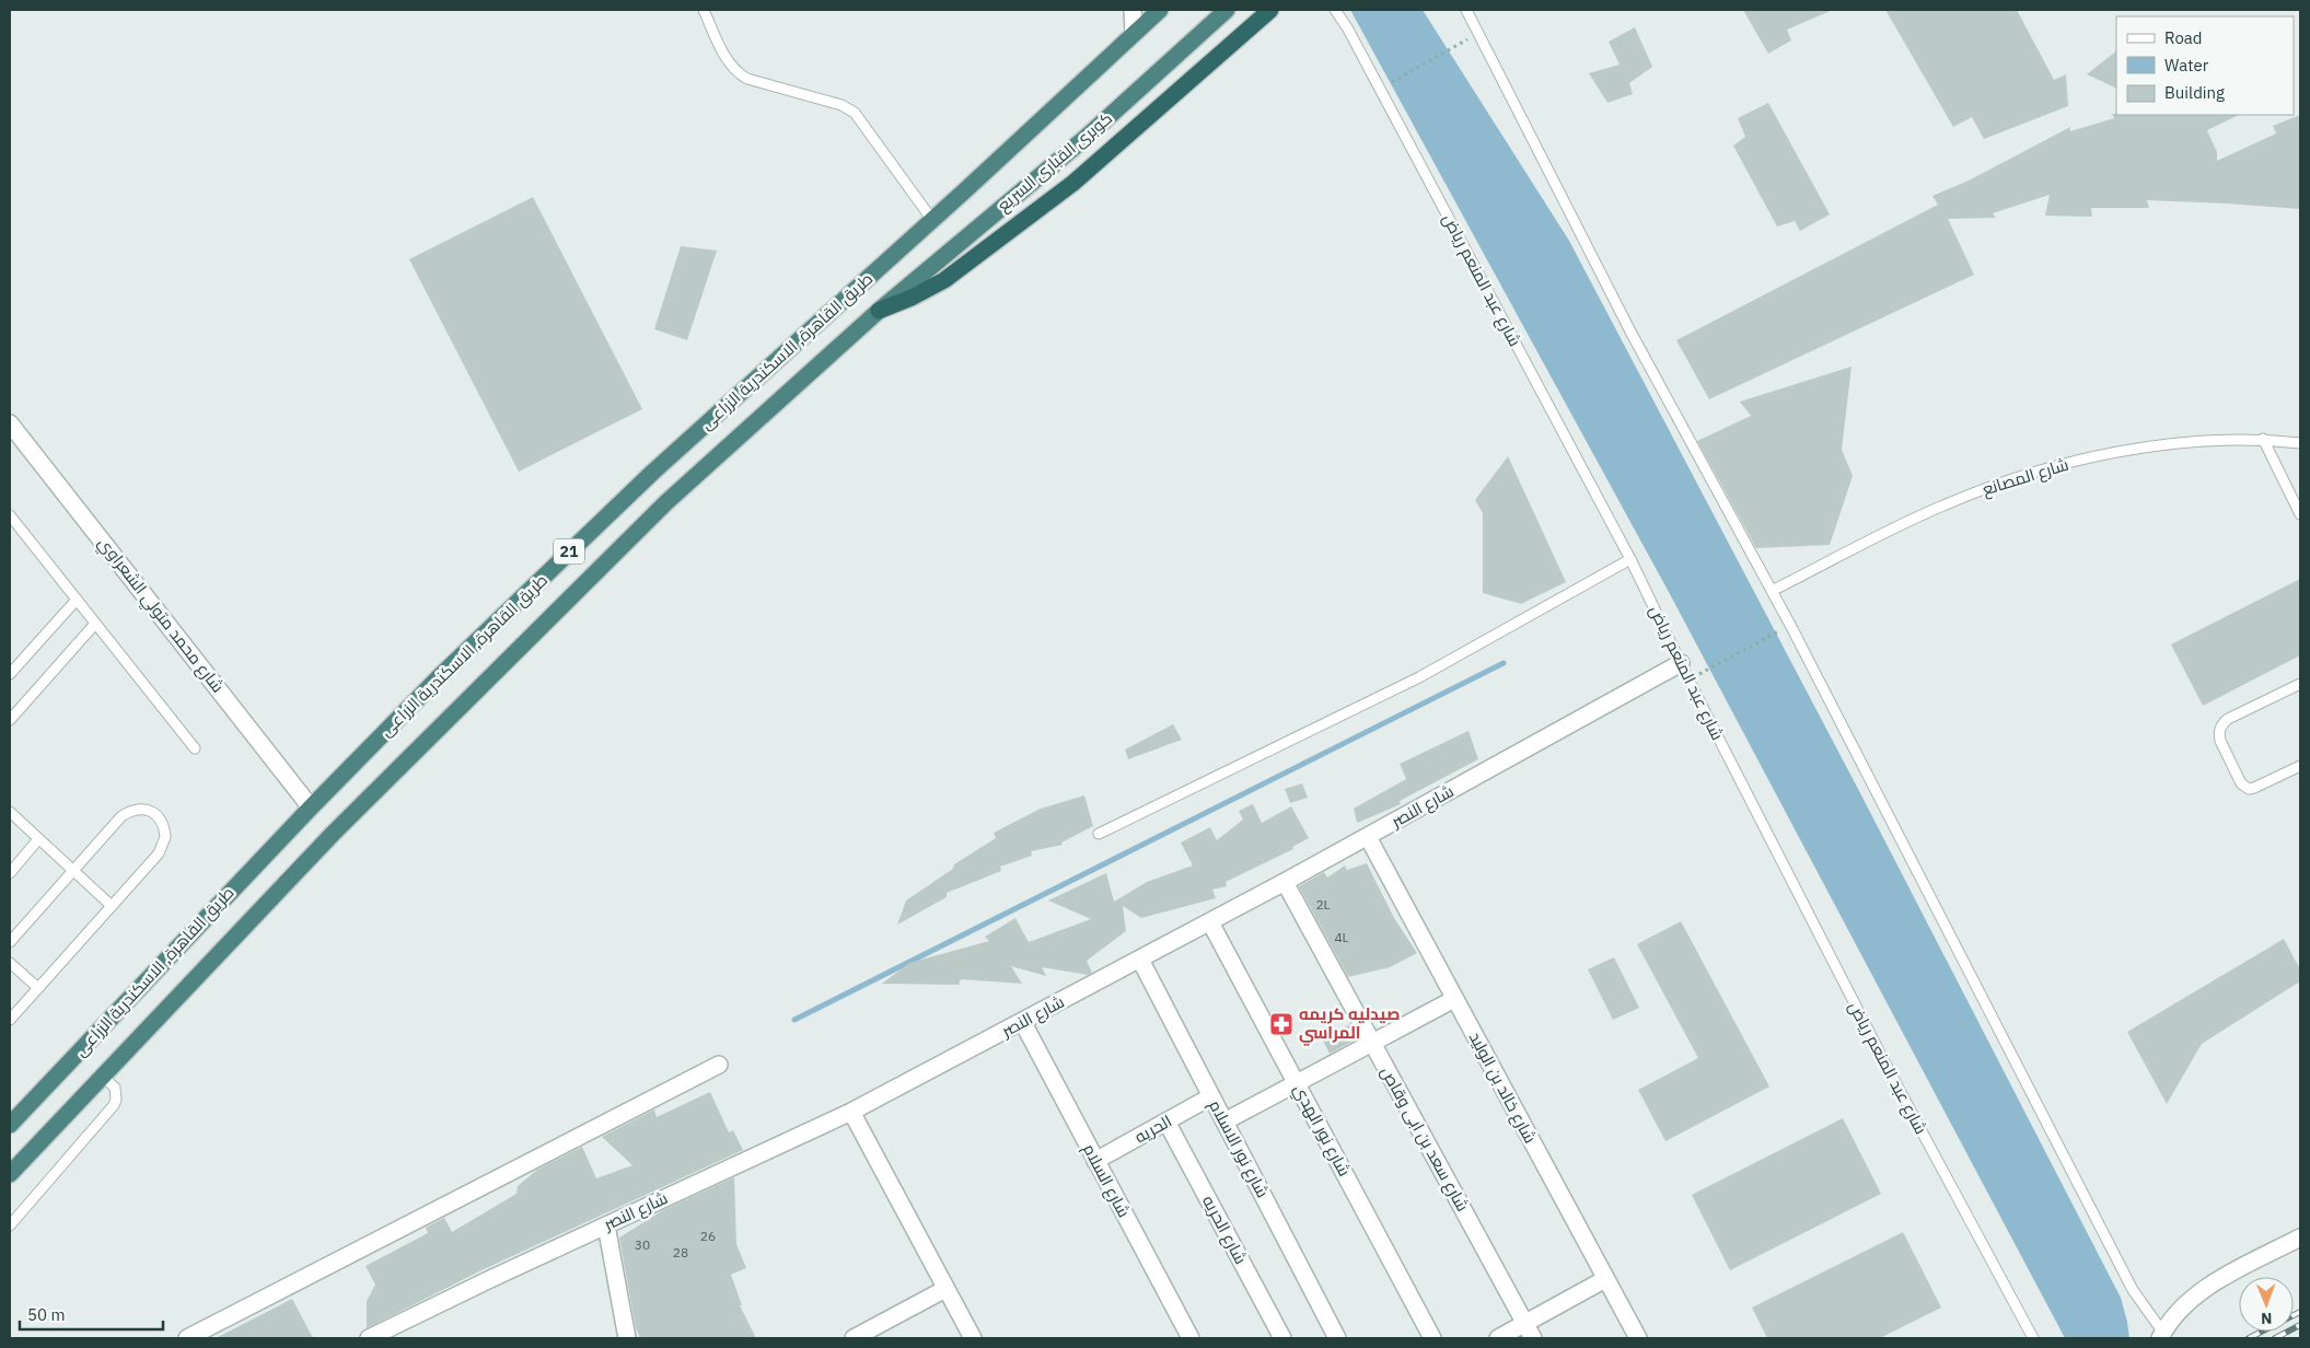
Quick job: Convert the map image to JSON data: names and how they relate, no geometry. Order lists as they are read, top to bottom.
{
  "streets": {
    "highway": ["كوبرى القبارى السريع", "طريق القاهرة, الاسكندرية الزراعى", "21"],
    "street": [
      "شارع محمد متولي الشعراوي",
      "شارع النصر",
      "شارع خالد بن الوليد",
      "الحريه",
      "شارع نور الهدي",
      "شارع سعد بن ابى وقاص",
      "شارع نور الاسلام",
      "شارع السلام",
      "شارع الحريه"
    ],
    "lane": ["شارع عبد المنعم رياض", "شارع المصانع"]
  },
  "crossings": [
    ["كوبرى القبارى السريع", "طريق القاهرة, الاسكندرية الزراعى"],
    ["شارع عبد المنعم رياض", "شارع النصر"],
    ["طريق القاهرة, الاسكندرية الزراعى", "شارع محمد متولي الشعراوي"],
    ["شارع النصر", "شارع خالد بن الوليد"],
    ["شارع النصر", "شارع نور الهدي"],
    ["شارع النصر", "شارع سعد بن ابى وقاص"],
    ["شارع النصر", "شارع نور الاسلام"],
    ["شارع النصر", "شارع السلام"],
    ["الحريه", "شارع نور الاسلام"],
    ["الحريه", "شارع السلام"],
    ["الحريه", "شارع الحريه"]
  ],
  "places": {
    "pharmacy": ["صيدليه كريمه المراسي"]
  },
  "house_numbers": [
    "2L",
    "4L",
    "26",
    "30",
    "28"
  ],
  "legend": ["Road", "Water", "Building"],
  "scale_bar": "50 m",
  "north": "bottom"
}
